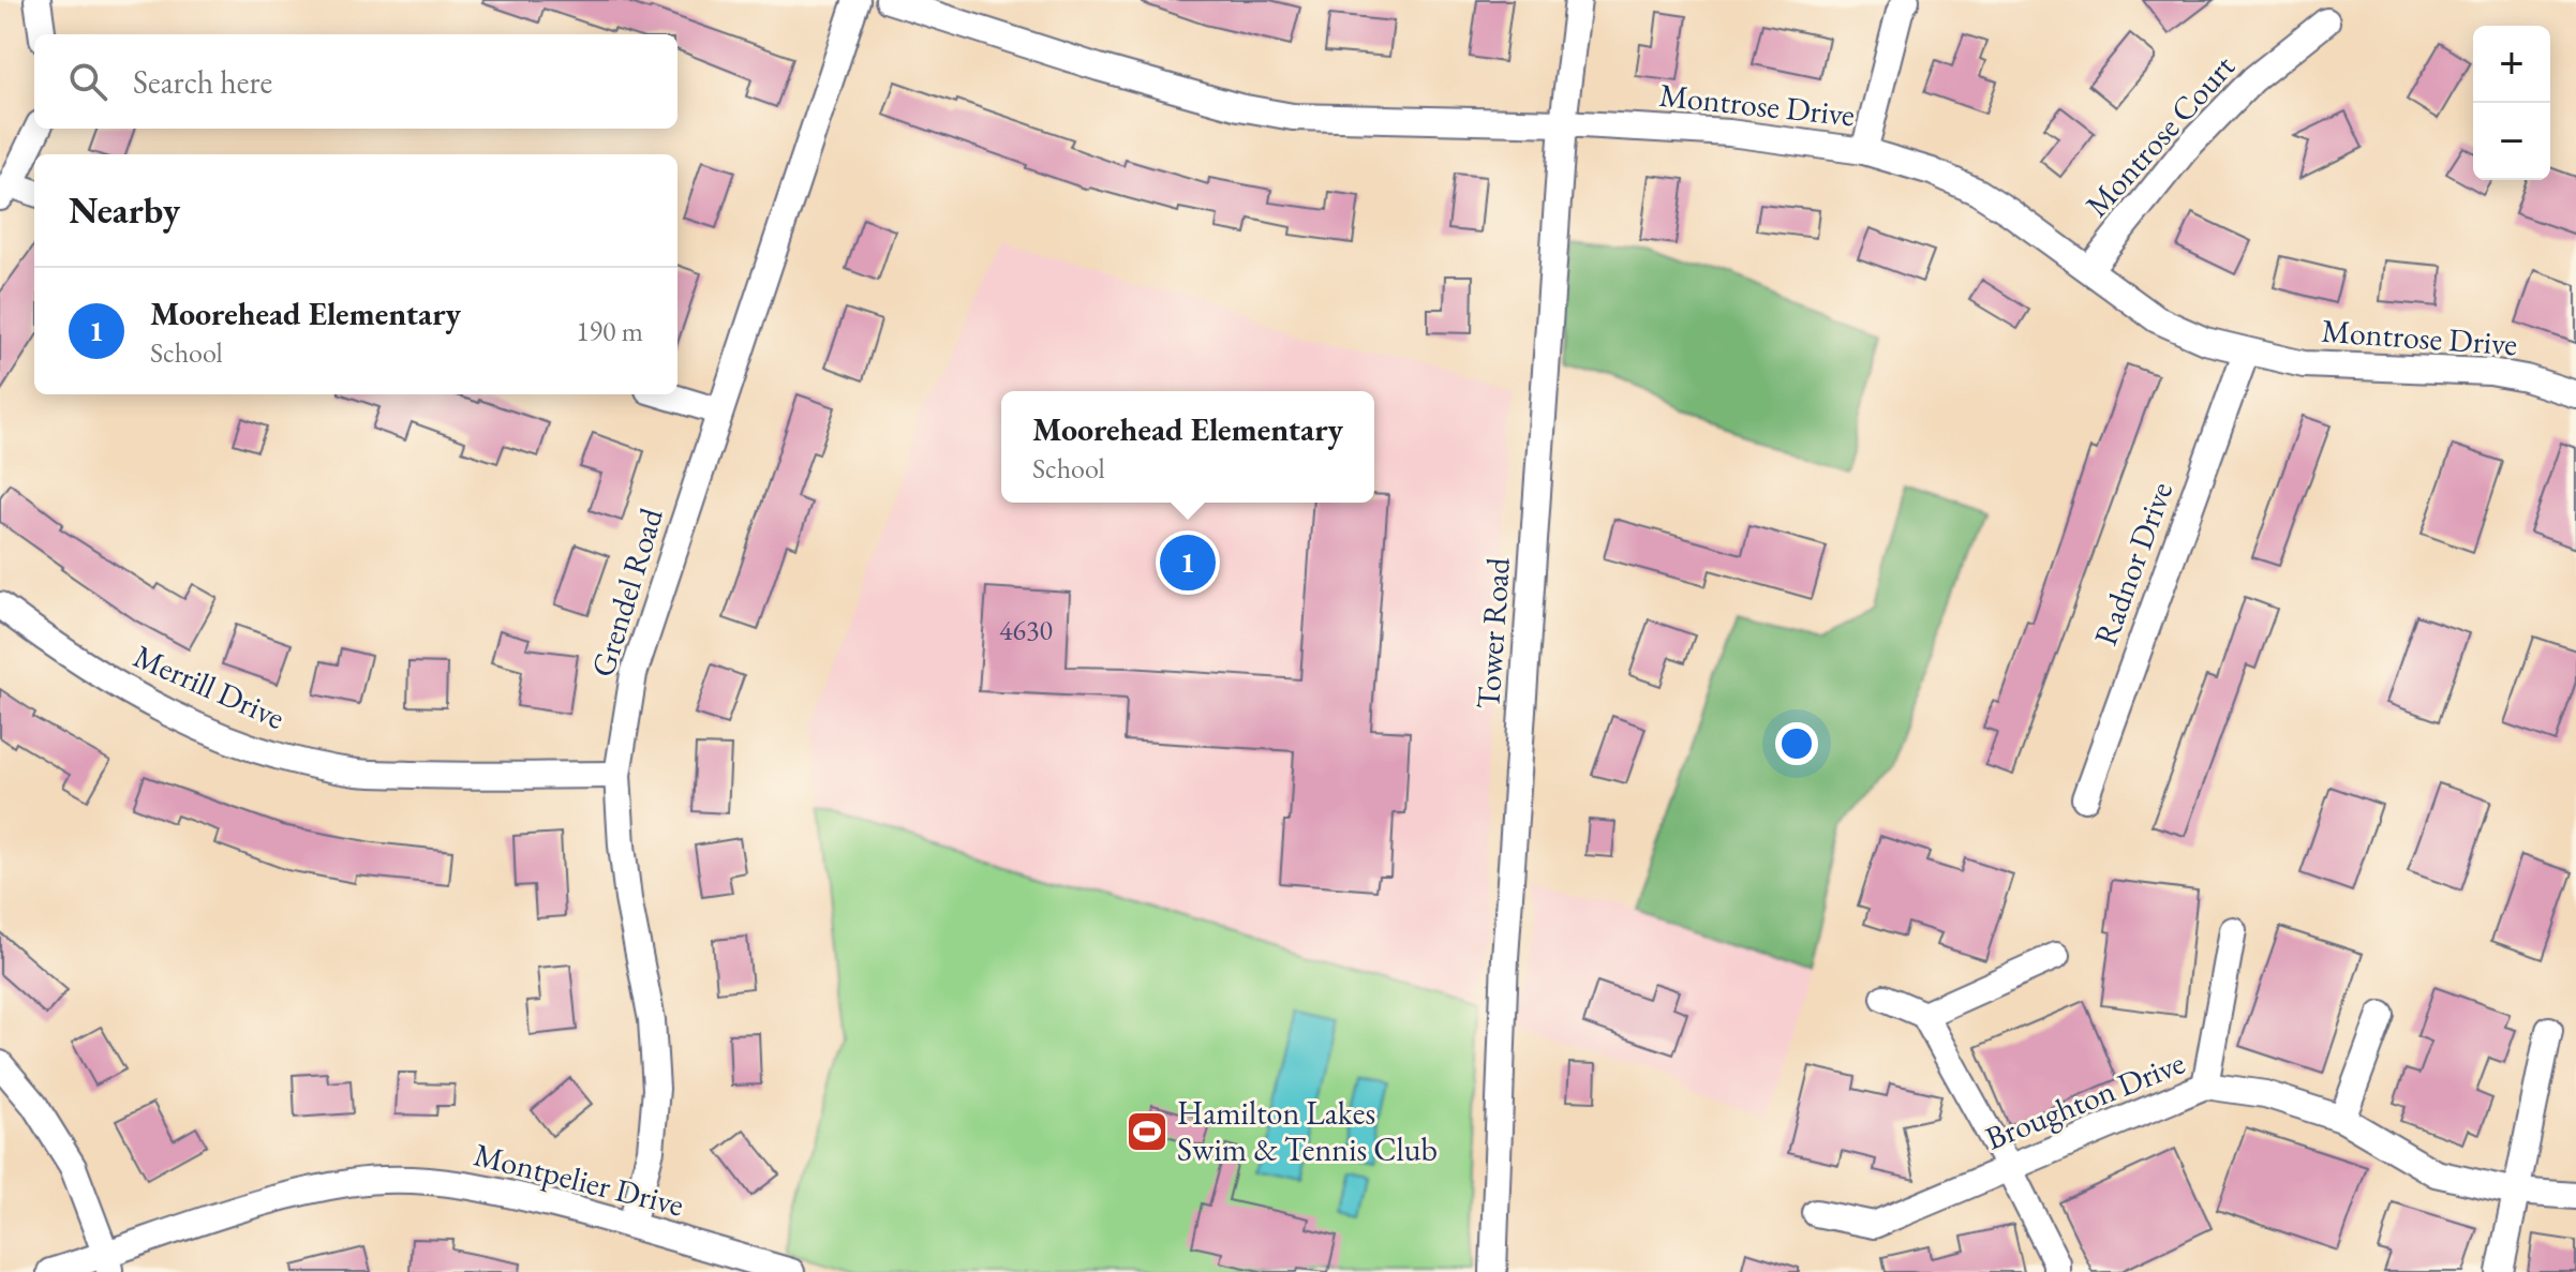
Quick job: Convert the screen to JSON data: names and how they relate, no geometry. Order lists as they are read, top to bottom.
{
  "streets": {
    "street": [
      "Montrose Drive",
      "Montrose Court",
      "Radnor Drive",
      "Grendel Road",
      "Tower Road",
      "Merrill Drive",
      "Broughton Drive",
      "Montpelier Drive"
    ]
  },
  "crossings": [
    ["Montrose Drive", "Montrose Court"],
    ["Montrose Drive", "Radnor Drive"],
    ["Montrose Drive", "Tower Road"],
    ["Grendel Road", "Merrill Drive"],
    ["Grendel Road", "Montpelier Drive"]
  ],
  "places": {
    "sports": ["Hamilton Lakes Swim & Tennis Club"]
  },
  "house_numbers": ["4630"],
  "page": {
    "map_buttons": ["+", "−"],
    "search": "Search here",
    "heading": "Nearby",
    "list": [
      {
        "mark": "1",
        "name": "Moorehead Elementary",
        "note": "School",
        "value": "190 m"
      }
    ],
    "popup": ["Moorehead Elementary", "School"],
    "pins": "1"
  }
}
